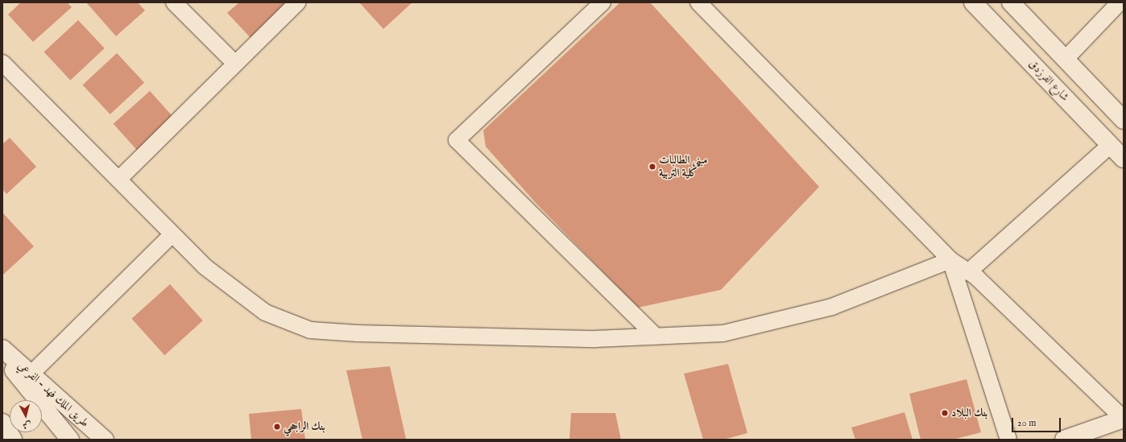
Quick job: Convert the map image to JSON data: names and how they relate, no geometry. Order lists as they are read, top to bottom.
{
  "streets": {
    "street": ["شارع الفرزدق", "طريق الملك فهد - الفرعي"]
  },
  "places": ["مبنى الطالبات كلية التربية", "بنك البلاد", "بنك الراجحي"],
  "scale_bar": "20 m",
  "north": "bottom"
}
